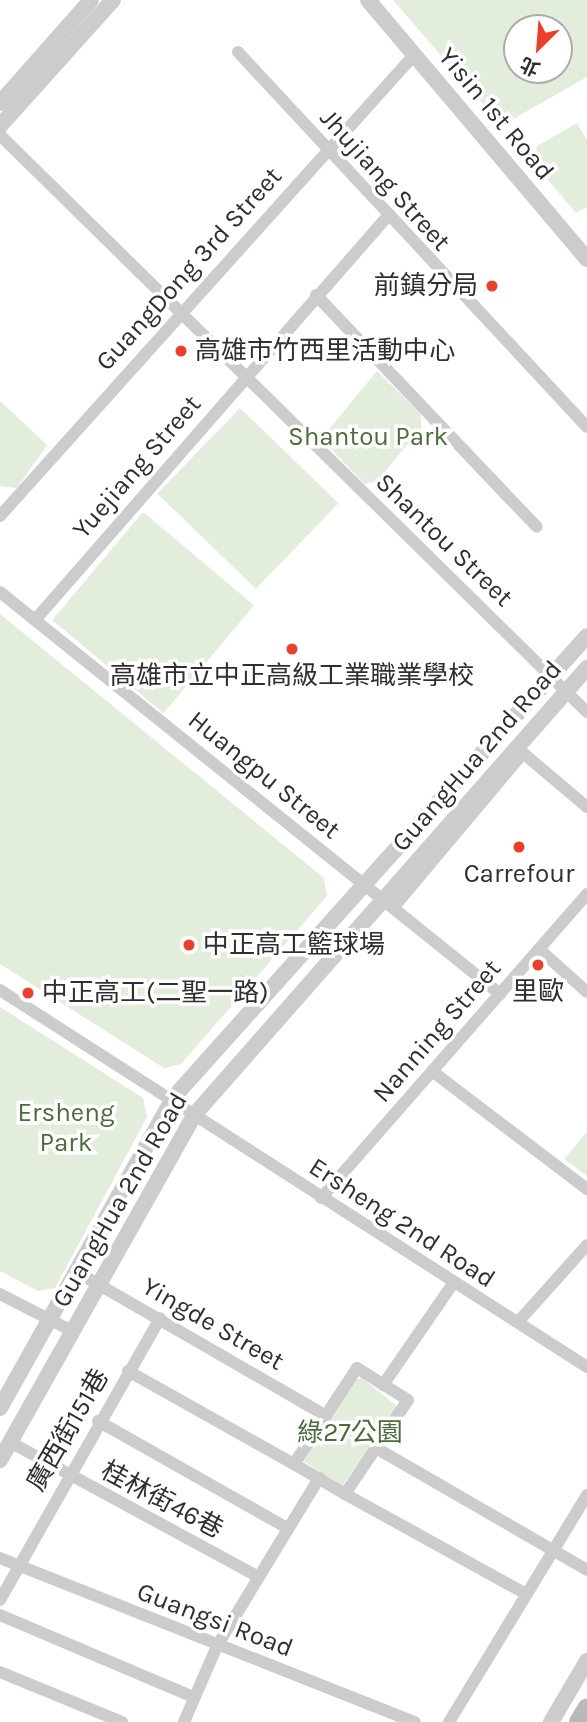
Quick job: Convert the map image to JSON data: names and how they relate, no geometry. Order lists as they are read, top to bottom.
{
  "streets": {
    "street": [
      "Yisin 1st Road",
      "Jhujiang Street",
      "GuangDong 3rd Street",
      "Yuejiang Street",
      "Shantou Street",
      "GuangHua 2nd Road",
      "Huangpu Street",
      "Nanning Street",
      "Ersheng 2nd Road",
      "Yingde Street",
      "廣西街151巷",
      "桂林街46巷",
      "Guangsi Road"
    ]
  },
  "crossings": [
    ["Yisin 1st Road", "GuangDong 3rd Street"],
    ["Jhujiang Street", "GuangDong 3rd Street"],
    ["Jhujiang Street", "Yuejiang Street"],
    ["GuangDong 3rd Street", "Shantou Street"],
    ["Yuejiang Street", "Shantou Street"],
    ["Yuejiang Street", "Huangpu Street"],
    ["Shantou Street", "GuangHua 2nd Road"],
    ["GuangHua 2nd Road", "Huangpu Street"],
    ["GuangHua 2nd Road", "Ersheng 2nd Road"],
    ["GuangHua 2nd Road", "Yingde Street"],
    ["GuangHua 2nd Road", "桂林街46巷"],
    ["Huangpu Street", "Nanning Street"],
    ["Nanning Street", "Ersheng 2nd Road"],
    ["Yingde Street", "廣西街151巷"],
    ["廣西街151巷", "桂林街46巷"],
    ["廣西街151巷", "Guangsi Road"]
  ],
  "parks": ["Shantou Park", "Ersheng Park", "綠27公園"],
  "places": [
    "前鎮分局",
    "高雄市竹西里活動中心",
    "高雄市立中正高級工業職業學校",
    "Carrefour",
    "中正高工籃球場",
    "里歐",
    "中正高工(二聖一路)"
  ],
  "north": "bottom left"
}
